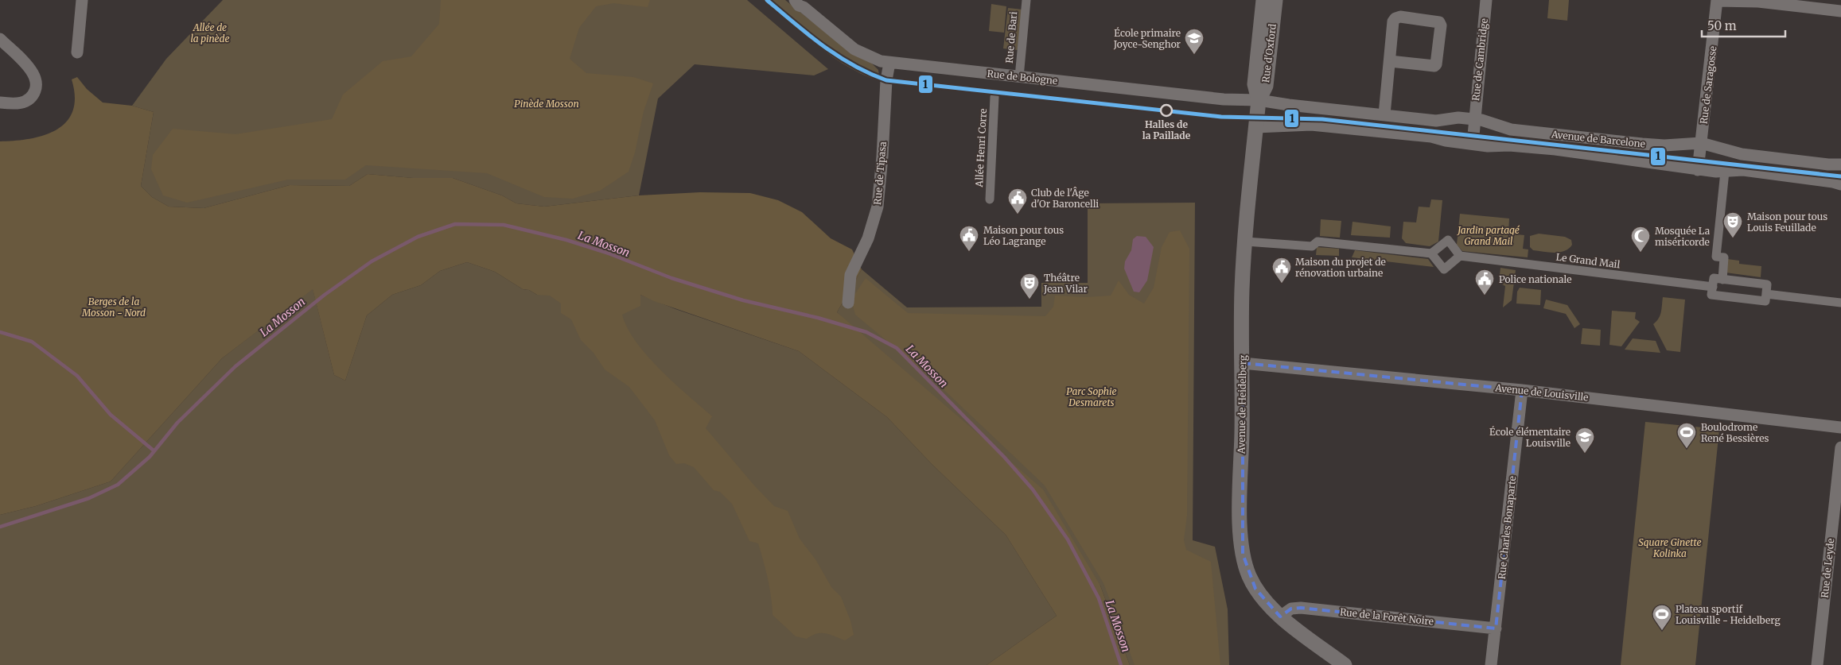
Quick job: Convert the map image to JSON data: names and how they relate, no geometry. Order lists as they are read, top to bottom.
{
  "streets": {
    "street": [
      "Rue de Bari",
      "Rue d'Oxford",
      "Rue de Cambridge",
      "Rue de Bologne",
      "Rue de Saragosse",
      "Avenue de Barcelone",
      "Allée Henri Corre",
      "Rue de Tipasa",
      "Le Grand Mail",
      "Avenue de Louisville",
      "Avenue de Heidelberg",
      "Rue Charles Bonaparte",
      "Rue de Leyde",
      "Rue de la Forêt Noire"
    ]
  },
  "crossings": [
    ["Rue de Bari", "Rue de Bologne"],
    ["Rue d'Oxford", "Rue de Bologne"],
    ["Rue d'Oxford", "Avenue de Barcelone"],
    ["Rue d'Oxford", "Avenue de Heidelberg"],
    ["Rue de Cambridge", "Avenue de Barcelone"],
    ["Rue de Bologne", "Avenue de Barcelone"],
    ["Rue de Bologne", "Rue de Tipasa"],
    ["Rue de Bologne", "Avenue de Heidelberg"],
    ["Rue de Saragosse", "Avenue de Barcelone"],
    ["Avenue de Barcelone", "Avenue de Heidelberg"],
    ["Avenue de Louisville", "Avenue de Heidelberg"],
    ["Avenue de Louisville", "Rue Charles Bonaparte"],
    ["Avenue de Heidelberg", "Rue de la Forêt Noire"],
    ["Rue Charles Bonaparte", "Rue de la Forêt Noire"]
  ],
  "water": ["La Mosson"],
  "parks": [
    "Allée de la pinède",
    "Pinède Mosson",
    "Jardin partagé Grand Mail",
    "Berges de la Mosson - Nord",
    "Parc Sophie Desmarets",
    "Square Ginette Kolinka"
  ],
  "places": {
    "school or university": ["École primaire Joyce-Senghor", "École élémentaire Louisville"],
    "other": ["Halles de la Paillade"],
    "public building": [
      "Club de l'Âge d'Or Baroncelli",
      "Maison pour tous Léo Lagrange",
      "Maison du projet de rénovation urbaine",
      "Police nationale"
    ],
    "theatre": ["Maison pour tous Louis Feuillade", "Théâtre Jean Vilar"],
    "mosque": ["Mosquée La miséricorde"],
    "sports": ["Boulodrome René Bessières", "Plateau sportif Louisville - Heidelberg"]
  },
  "lines": ["transit line 1"],
  "scale_bar": "50 m"
}
